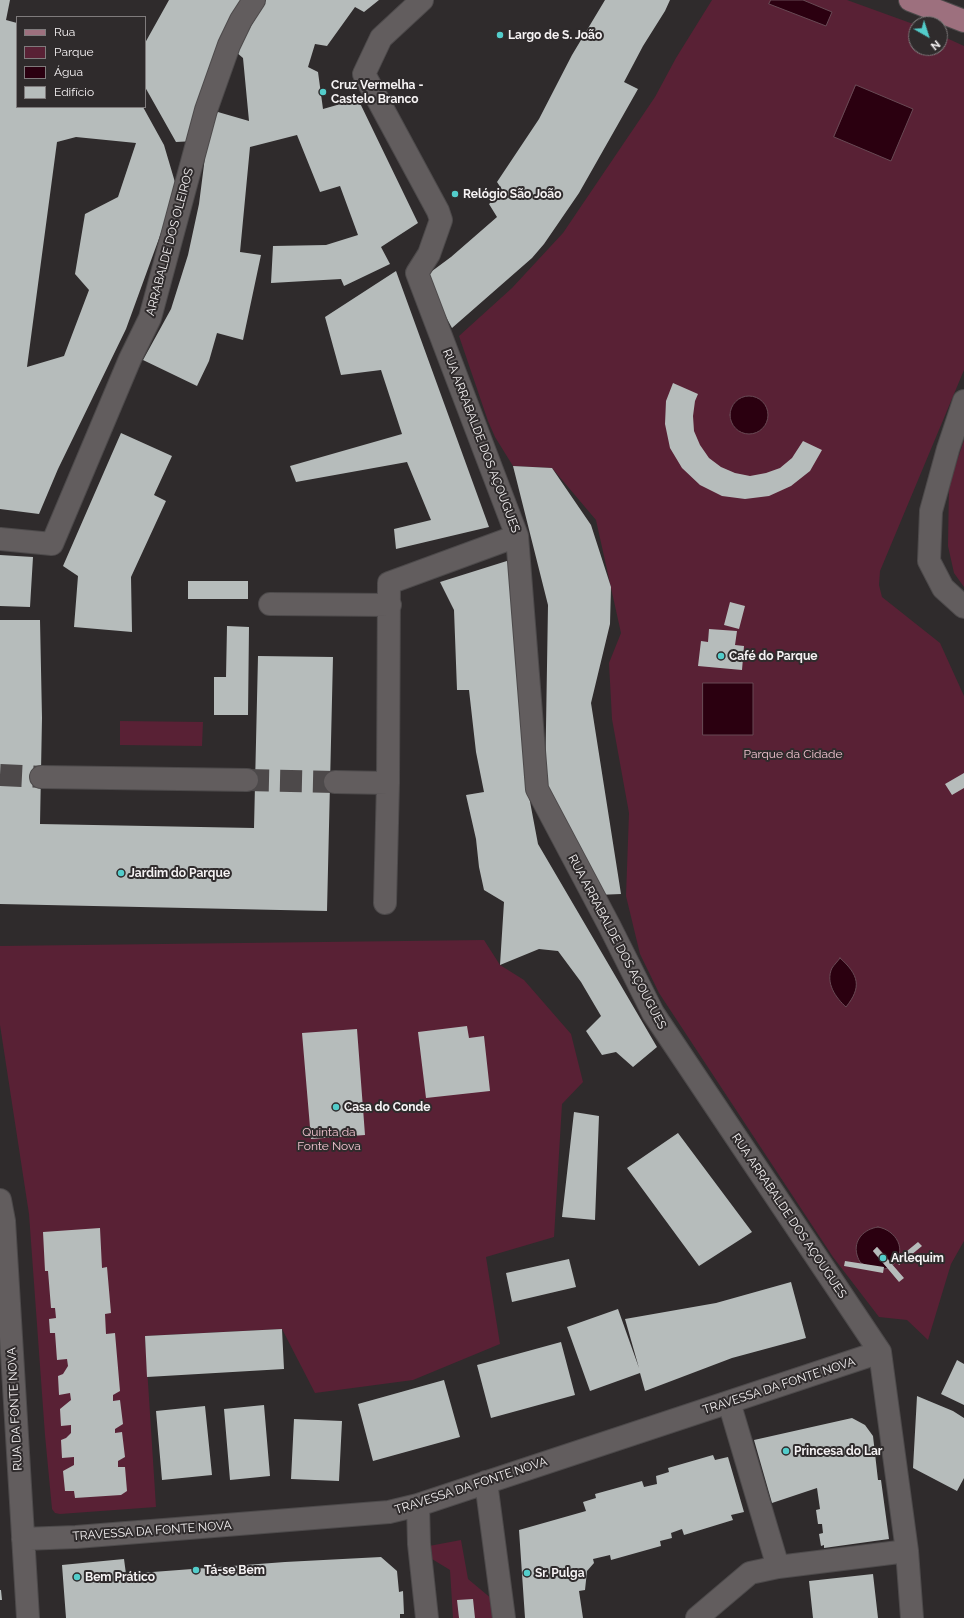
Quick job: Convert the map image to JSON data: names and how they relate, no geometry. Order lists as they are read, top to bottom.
{
  "streets": {
    "street": [
      "ARRABALDE DOS OLEIROS",
      "RUA ARRABALDE DOS AÇOUGUES",
      "TRAVESSA DA FONTE NOVA",
      "RUA DA FONTE NOVA"
    ]
  },
  "crossings": [
    ["RUA ARRABALDE DOS AÇOUGUES", "TRAVESSA DA FONTE NOVA"],
    ["TRAVESSA DA FONTE NOVA", "RUA DA FONTE NOVA"]
  ],
  "parks": ["Parque da Cidade", "Quinta da Fonte Nova"],
  "places": [
    "Largo de S. João",
    "Cruz Vermelha - Castelo Branco",
    "Relógio São João",
    "Café do Parque",
    "Jardim do Parque",
    "Casa do Conde",
    "Arlequim",
    "Princesa do Lar",
    "Tá-se Bem",
    "Sr. Pulga",
    "Bem Prático"
  ],
  "legend": [
    "Rua",
    "Parque",
    "Água",
    "Edifício"
  ],
  "north": "bottom right"
}
